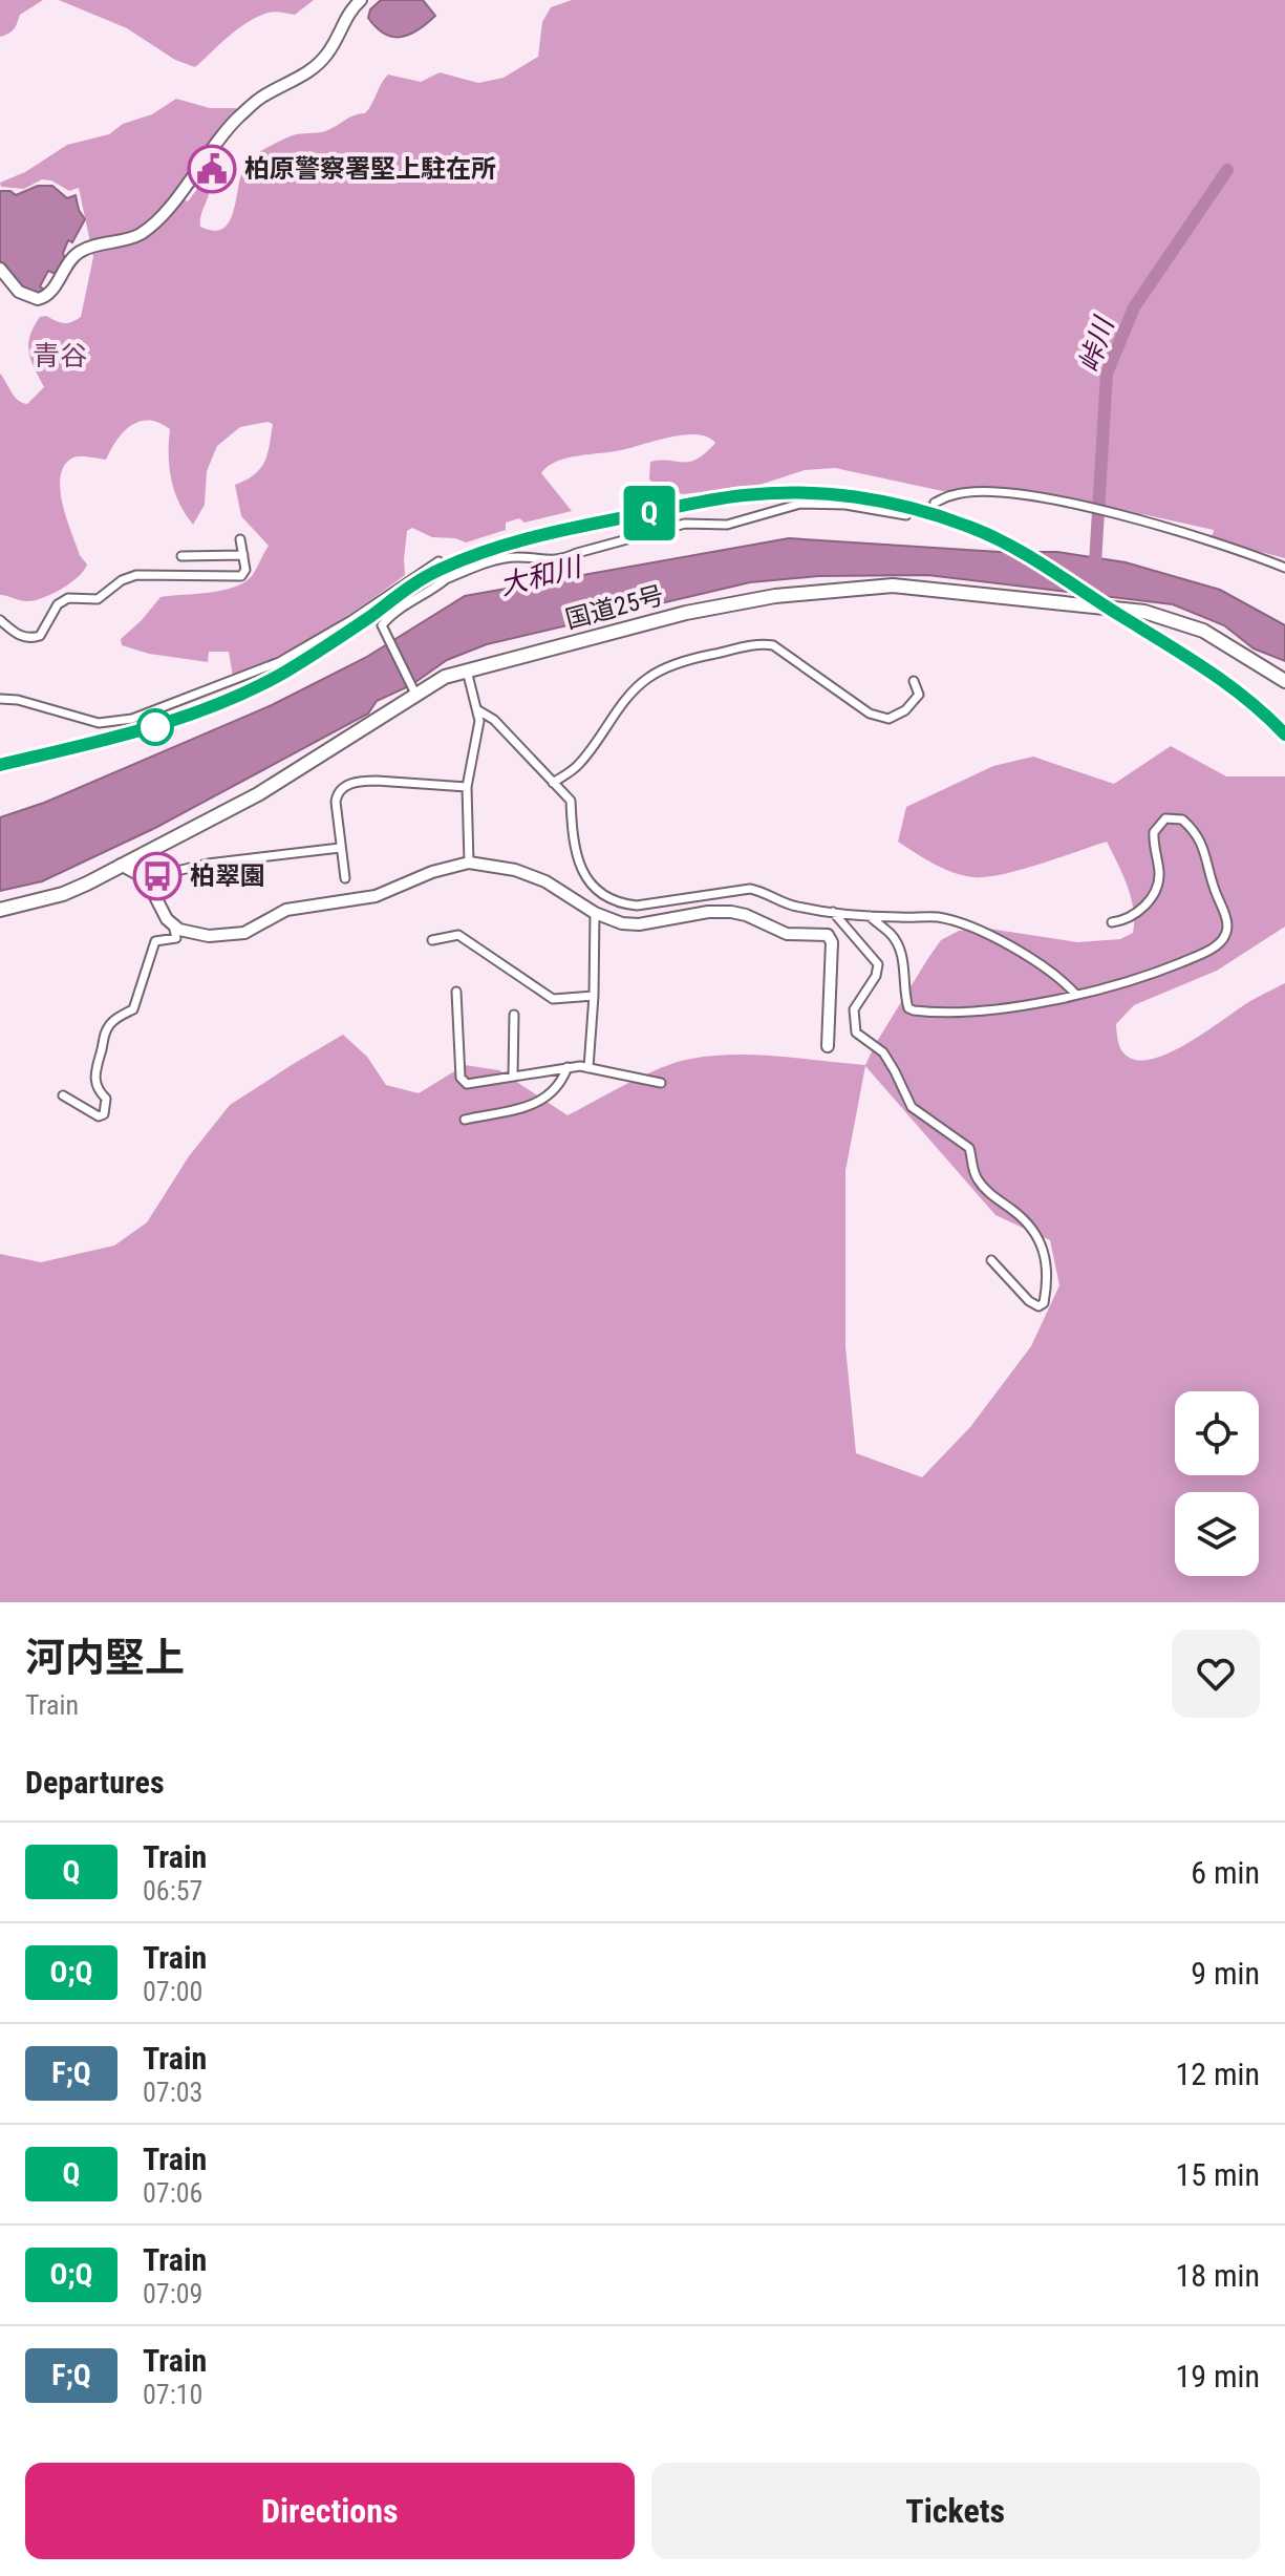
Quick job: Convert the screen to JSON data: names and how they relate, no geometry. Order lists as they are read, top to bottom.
{
  "streets": {
    "highway": ["国道25号"]
  },
  "districts": ["青谷"],
  "water": ["峠川", "大和川"],
  "places": {
    "public building": ["柏原警察署堅上駐在所"],
    "bus stop": ["柏翠園"]
  },
  "page": {
    "on_map": "Q",
    "heading": [
      ["河内堅上", "Train"],
      "Departures"
    ],
    "list": [
      {
        "mark": "Q",
        "name": "Train",
        "note": "06:57",
        "value": "6 min"
      },
      {
        "mark": "O;Q",
        "name": "Train",
        "note": "07:00",
        "value": "9 min"
      },
      {
        "mark": "F;Q",
        "name": "Train",
        "note": "07:03",
        "value": "12 min"
      },
      {
        "mark": "Q",
        "name": "Train",
        "note": "07:06",
        "value": "15 min"
      },
      {
        "mark": "O;Q",
        "name": "Train",
        "note": "07:09",
        "value": "18 min"
      },
      {
        "mark": "F;Q",
        "name": "Train",
        "note": "07:10",
        "value": "19 min"
      }
    ],
    "buttons": ["Directions", "Tickets"]
  }
}
